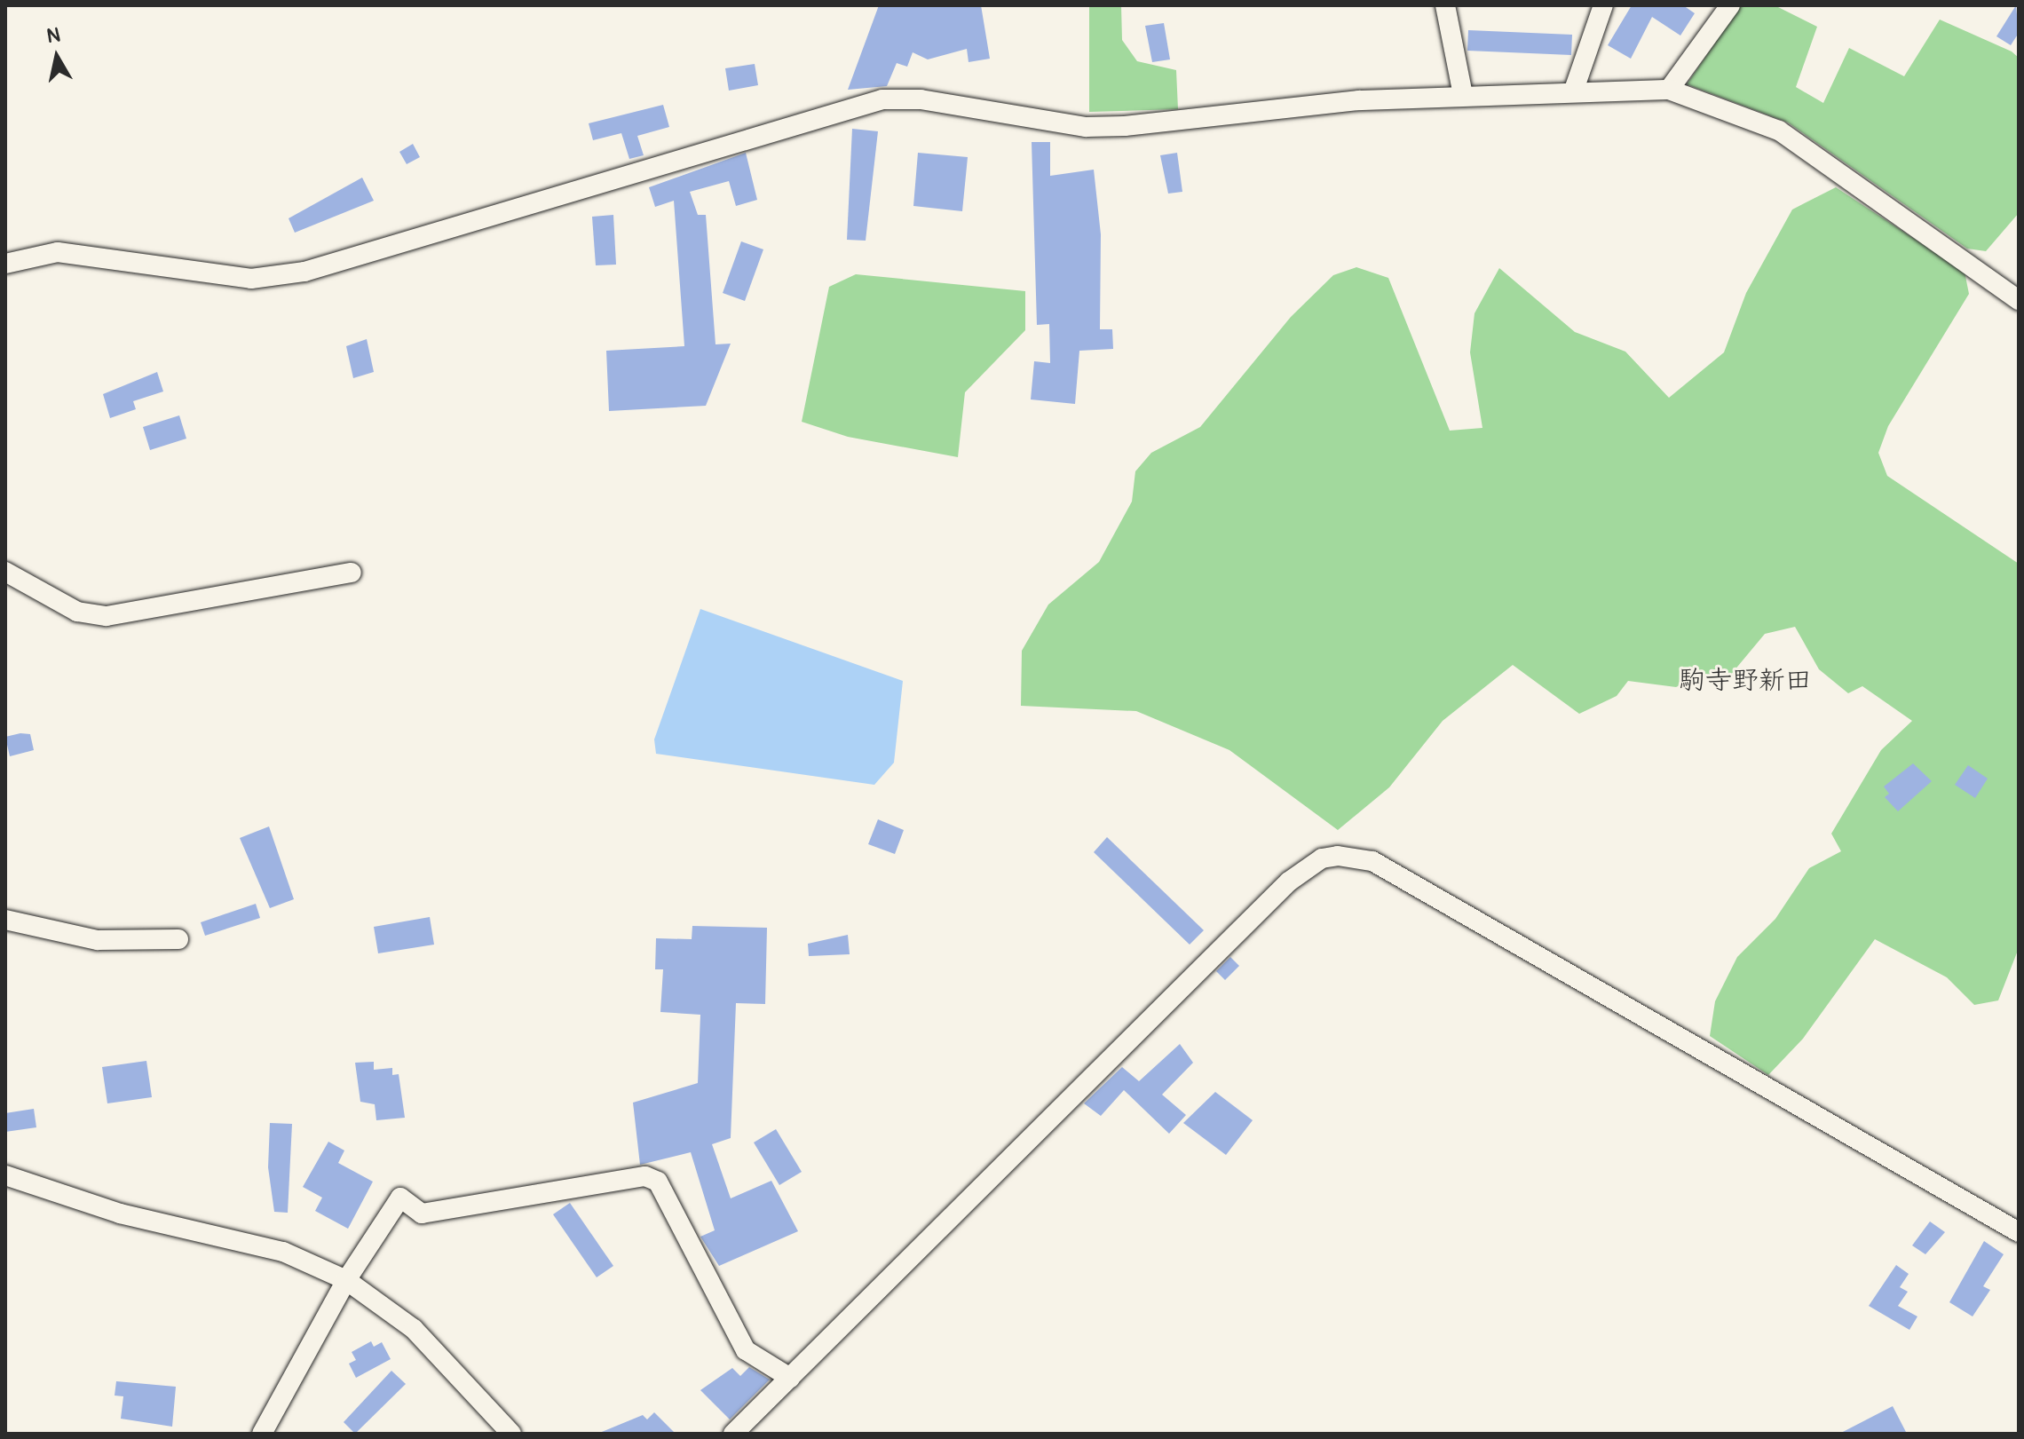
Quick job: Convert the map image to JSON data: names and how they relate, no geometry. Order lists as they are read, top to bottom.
{
  "districts": ["駒寺野新田"],
  "north": "top"
}
